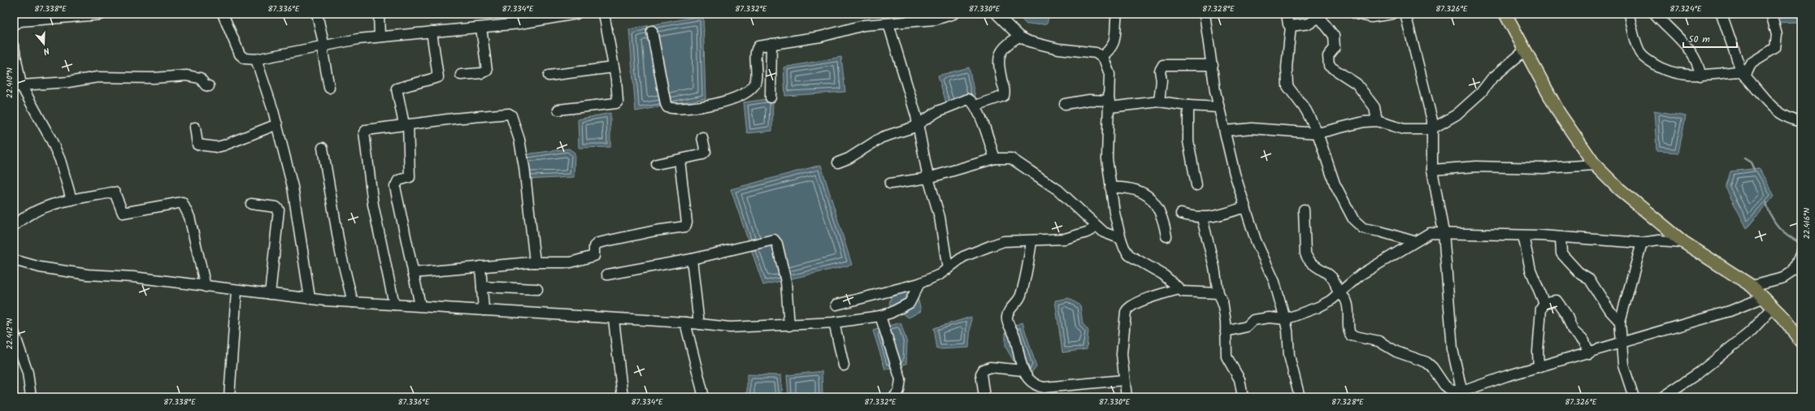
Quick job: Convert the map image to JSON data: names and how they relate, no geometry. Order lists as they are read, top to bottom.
{
  "scale_bar": "50 m",
  "north": "bottom",
  "coordinates": [
    "87.338°E",
    "87.336°E",
    "87.334°E",
    "87.332°E",
    "87.330°E",
    "87.328°E",
    "87.326°E",
    "87.324°E",
    "22.410°N",
    "22.416°N",
    "22.412°N"
  ]
}
